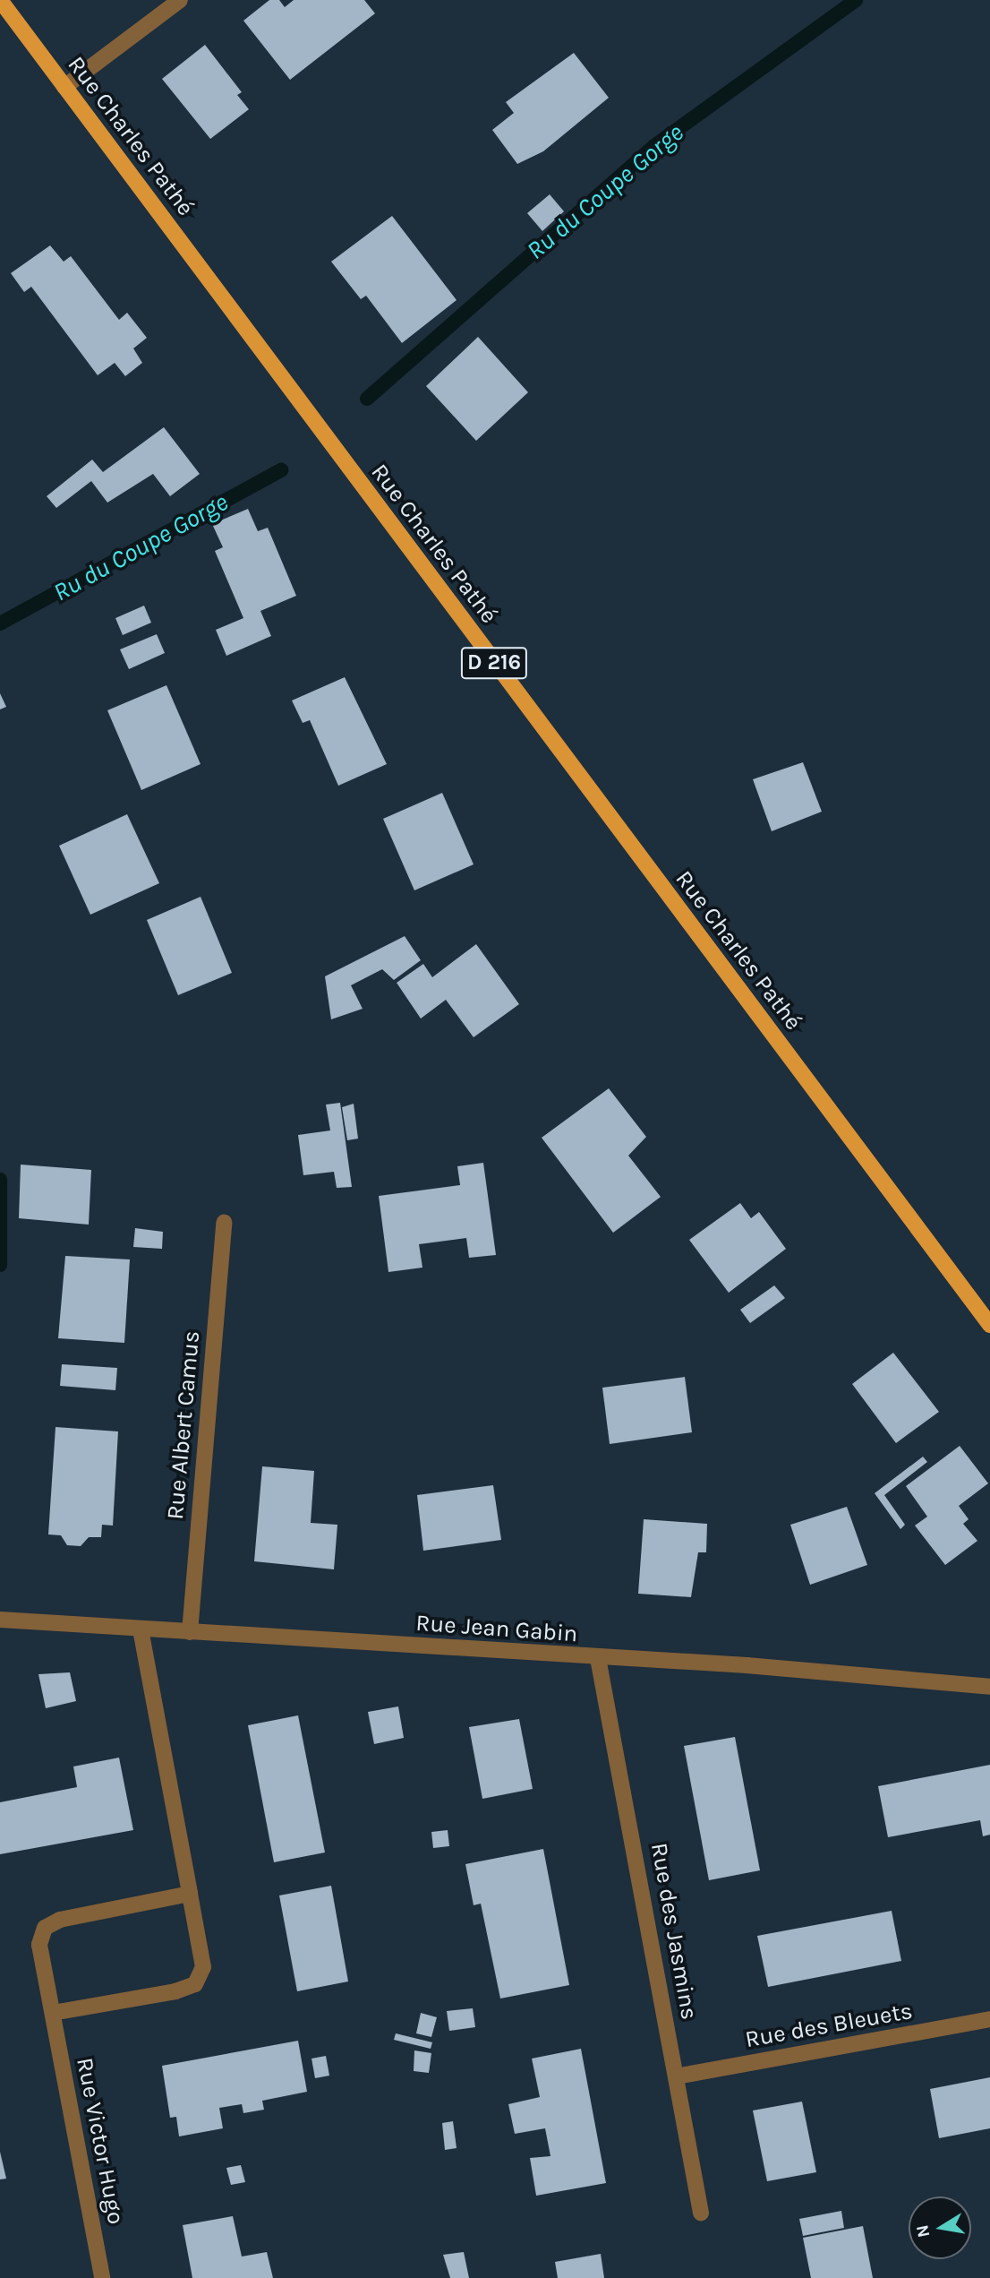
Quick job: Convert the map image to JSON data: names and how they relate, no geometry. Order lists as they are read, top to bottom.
{
  "streets": {
    "main road": ["Rue Charles Pathé", "D 216"],
    "street": [
      "Rue Albert Camus",
      "Rue Jean Gabin",
      "Rue des Jasmins",
      "Rue des Bleuets",
      "Rue Victor Hugo"
    ]
  },
  "crossings": [
    ["Rue Albert Camus", "Rue Jean Gabin"],
    ["Rue Jean Gabin", "Rue des Jasmins"],
    ["Rue des Jasmins", "Rue des Bleuets"]
  ],
  "water": ["Ru du Coupe Gorge"],
  "north": "left"
}
